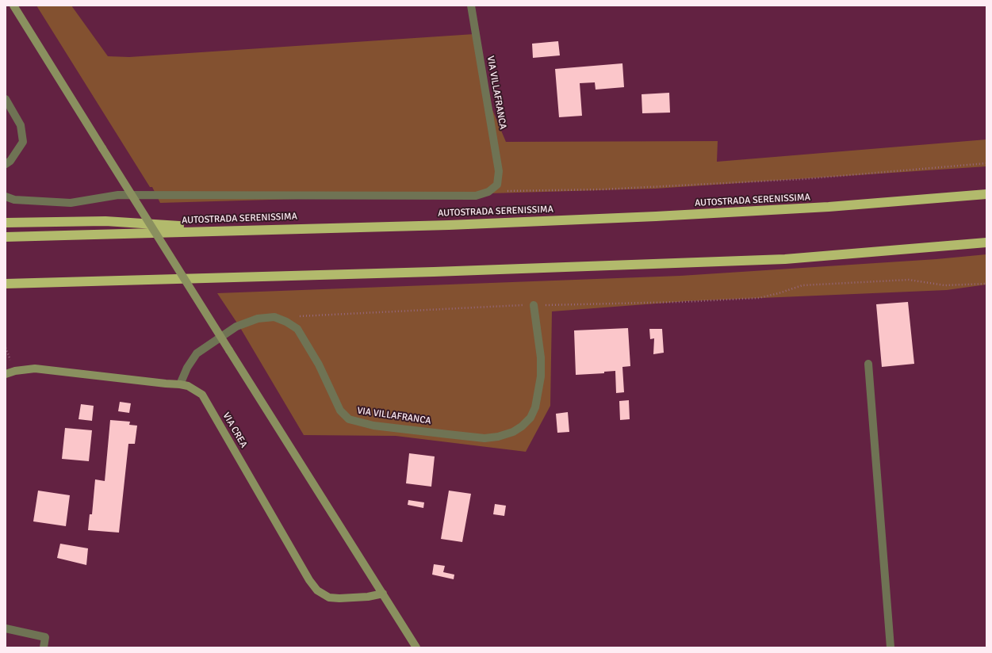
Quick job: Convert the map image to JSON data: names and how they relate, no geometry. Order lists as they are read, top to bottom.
{
  "streets": {
    "highway": ["AUTOSTRADA SERENISSIMA"],
    "main road": ["VIA CREA"],
    "street": ["VIA VILLAFRANCA"]
  },
  "crossings": [
    ["VIA VILLAFRANCA", "VIA CREA"]
  ]
}
